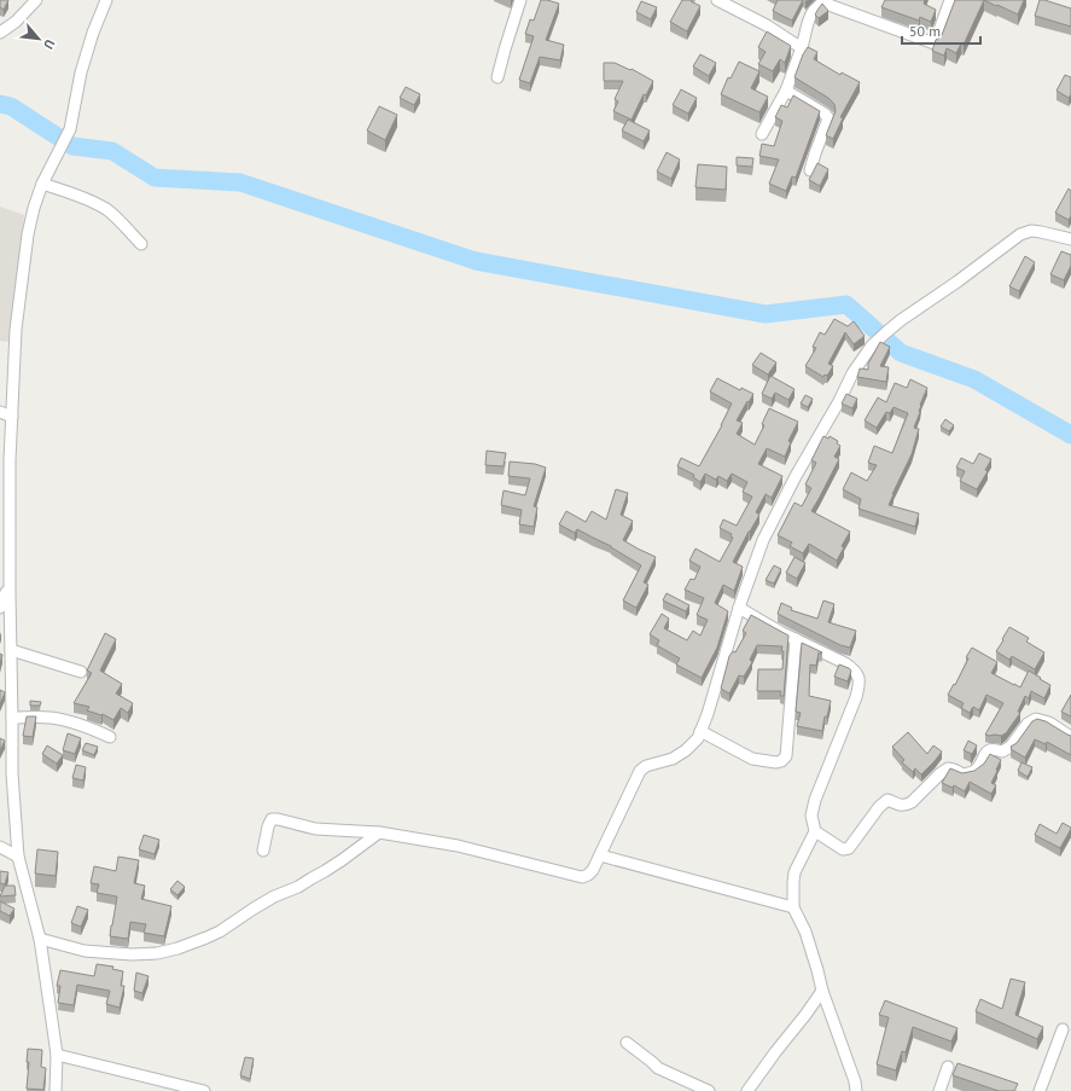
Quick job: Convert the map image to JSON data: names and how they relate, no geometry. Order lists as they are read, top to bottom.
{
  "scale_bar": "50 m",
  "north": "bottom right"
}
